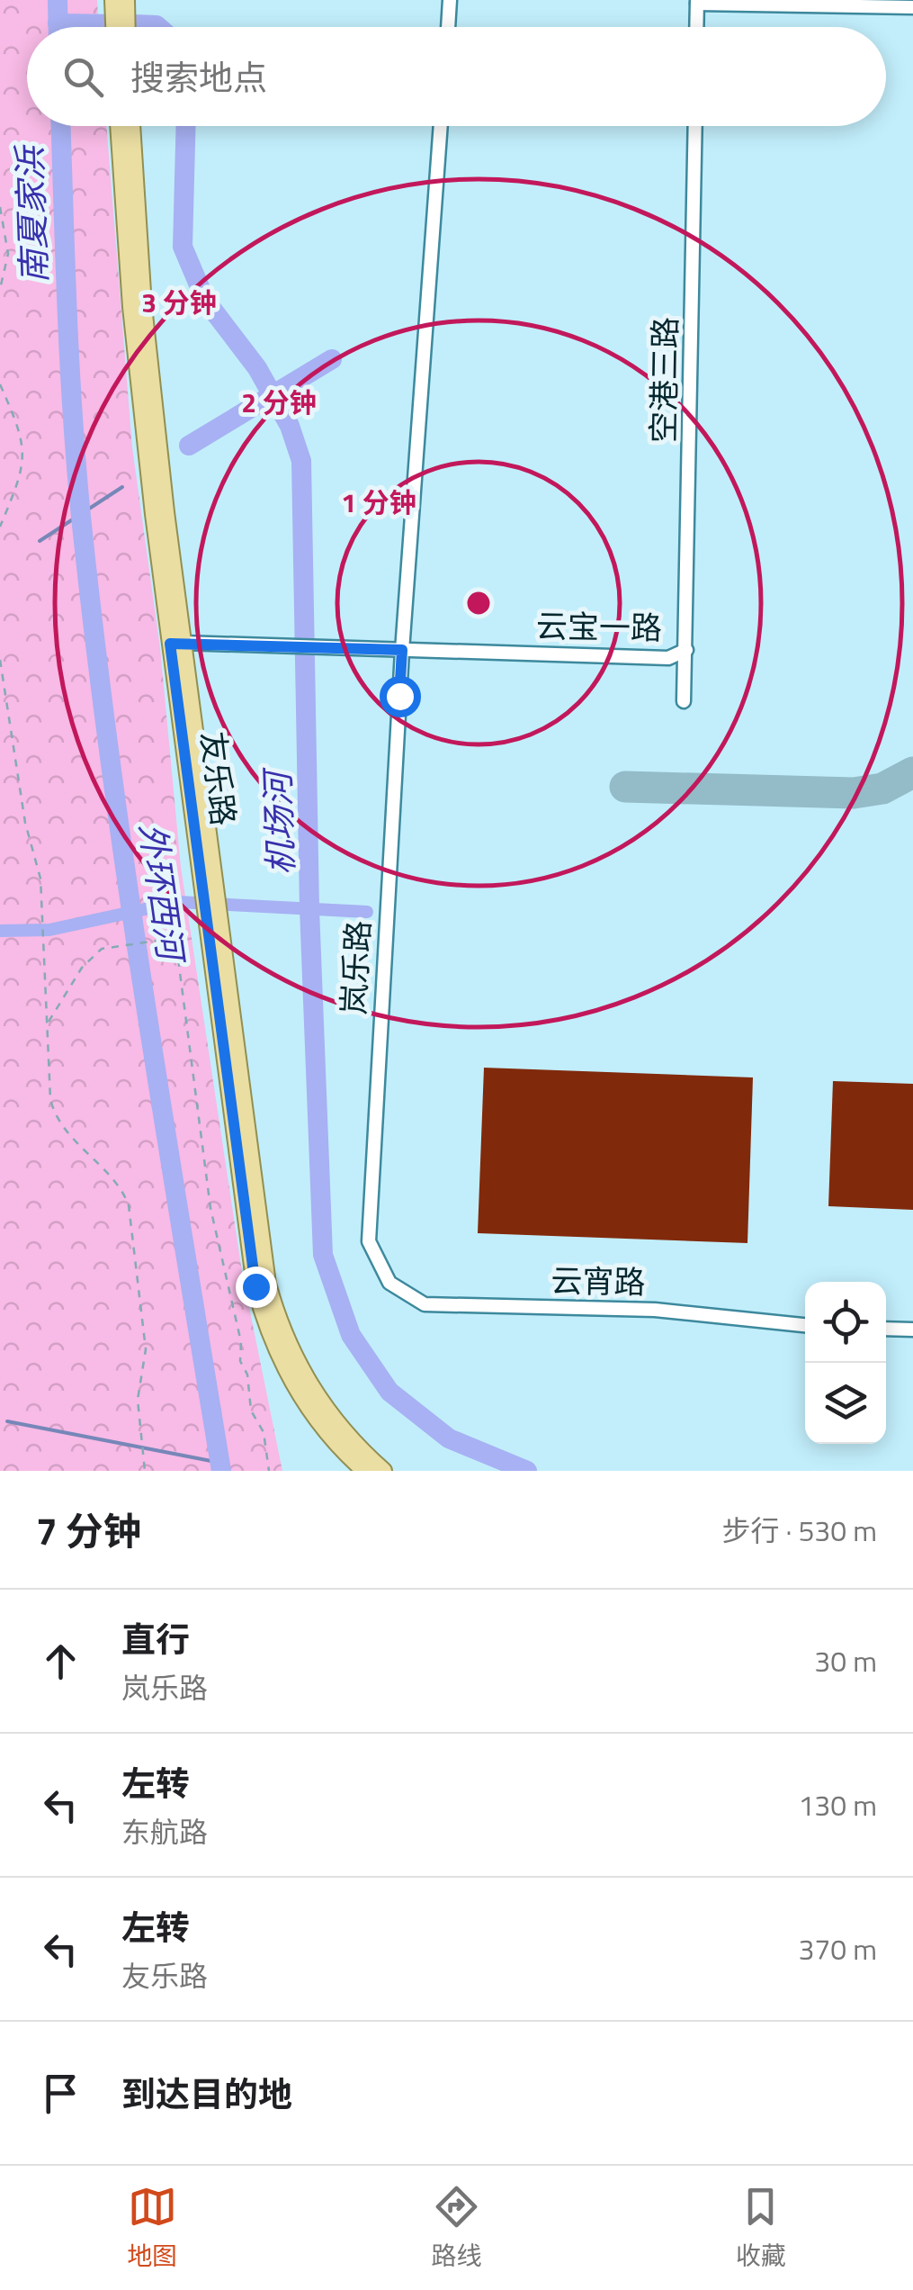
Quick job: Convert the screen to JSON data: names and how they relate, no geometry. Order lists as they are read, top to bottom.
{
  "streets": {
    "main road": ["友乐路"],
    "street": [
      "空港三路",
      "云宝一路",
      "岚乐路",
      "云宵路"
    ]
  },
  "crossings": [
    ["空港三路", "云宝一路"],
    ["云宝一路", "友乐路"],
    ["云宝一路", "岚乐路"],
    ["岚乐路", "云宵路"]
  ],
  "water": ["南夏家浜", "机场河", "外环西河"],
  "page": {
    "search": "搜索地点",
    "heading": ["7 分钟", "步行 · 530 m"],
    "list": [
      ["直行", "岚乐路", "30 m"],
      ["左转", "东航路", "130 m"],
      ["左转", "友乐路", "370 m"],
      "到达目的地"
    ],
    "nav": ["地图", "路线", "收藏"]
  },
  "rings": ["3 分钟", "2 分钟", "1 分钟"]
}
